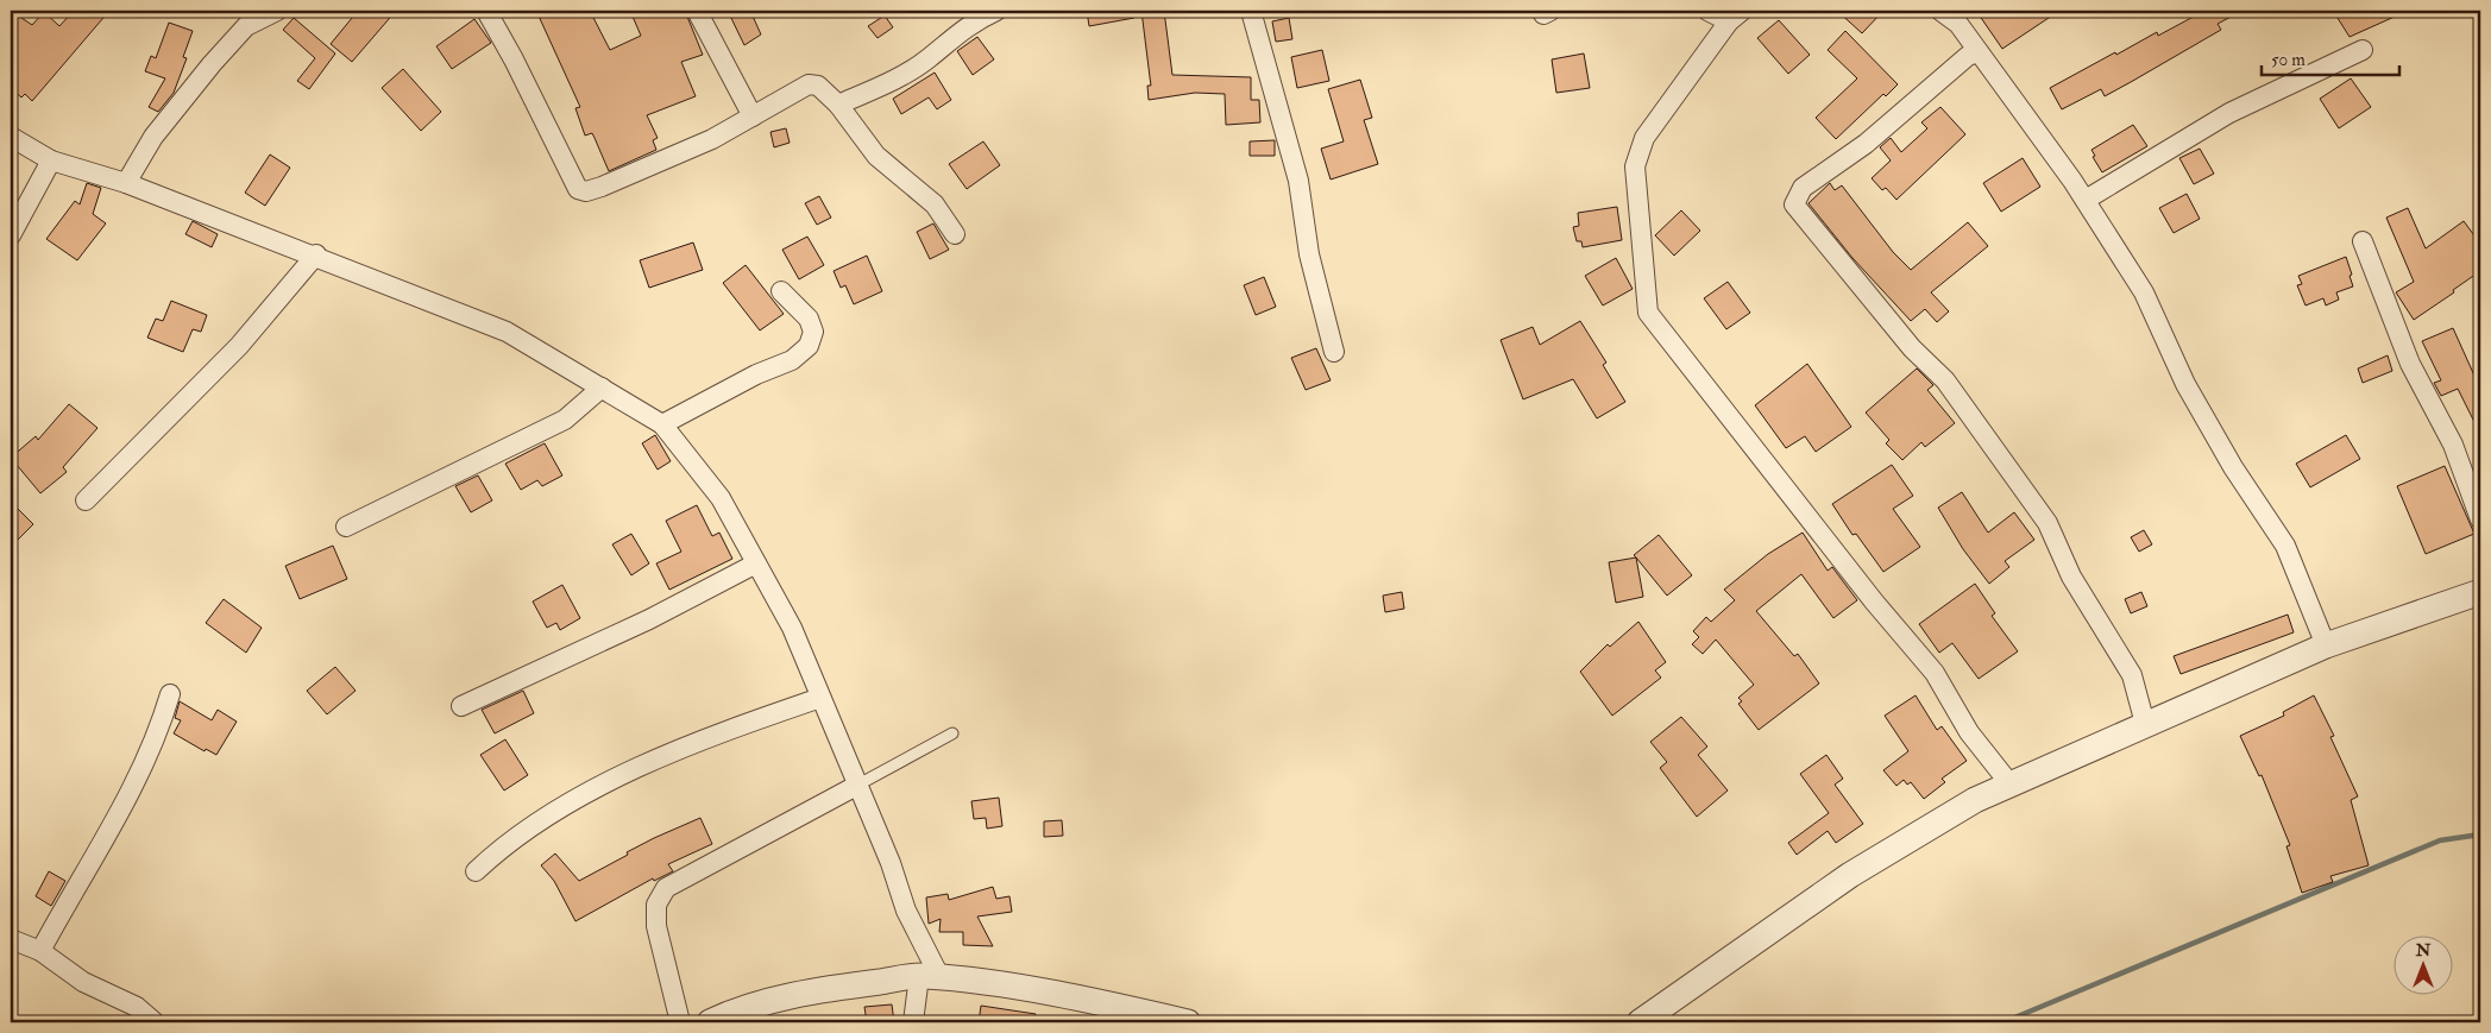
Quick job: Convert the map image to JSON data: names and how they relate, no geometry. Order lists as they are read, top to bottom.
{
  "scale_bar": "50 m",
  "north": "top"
}
